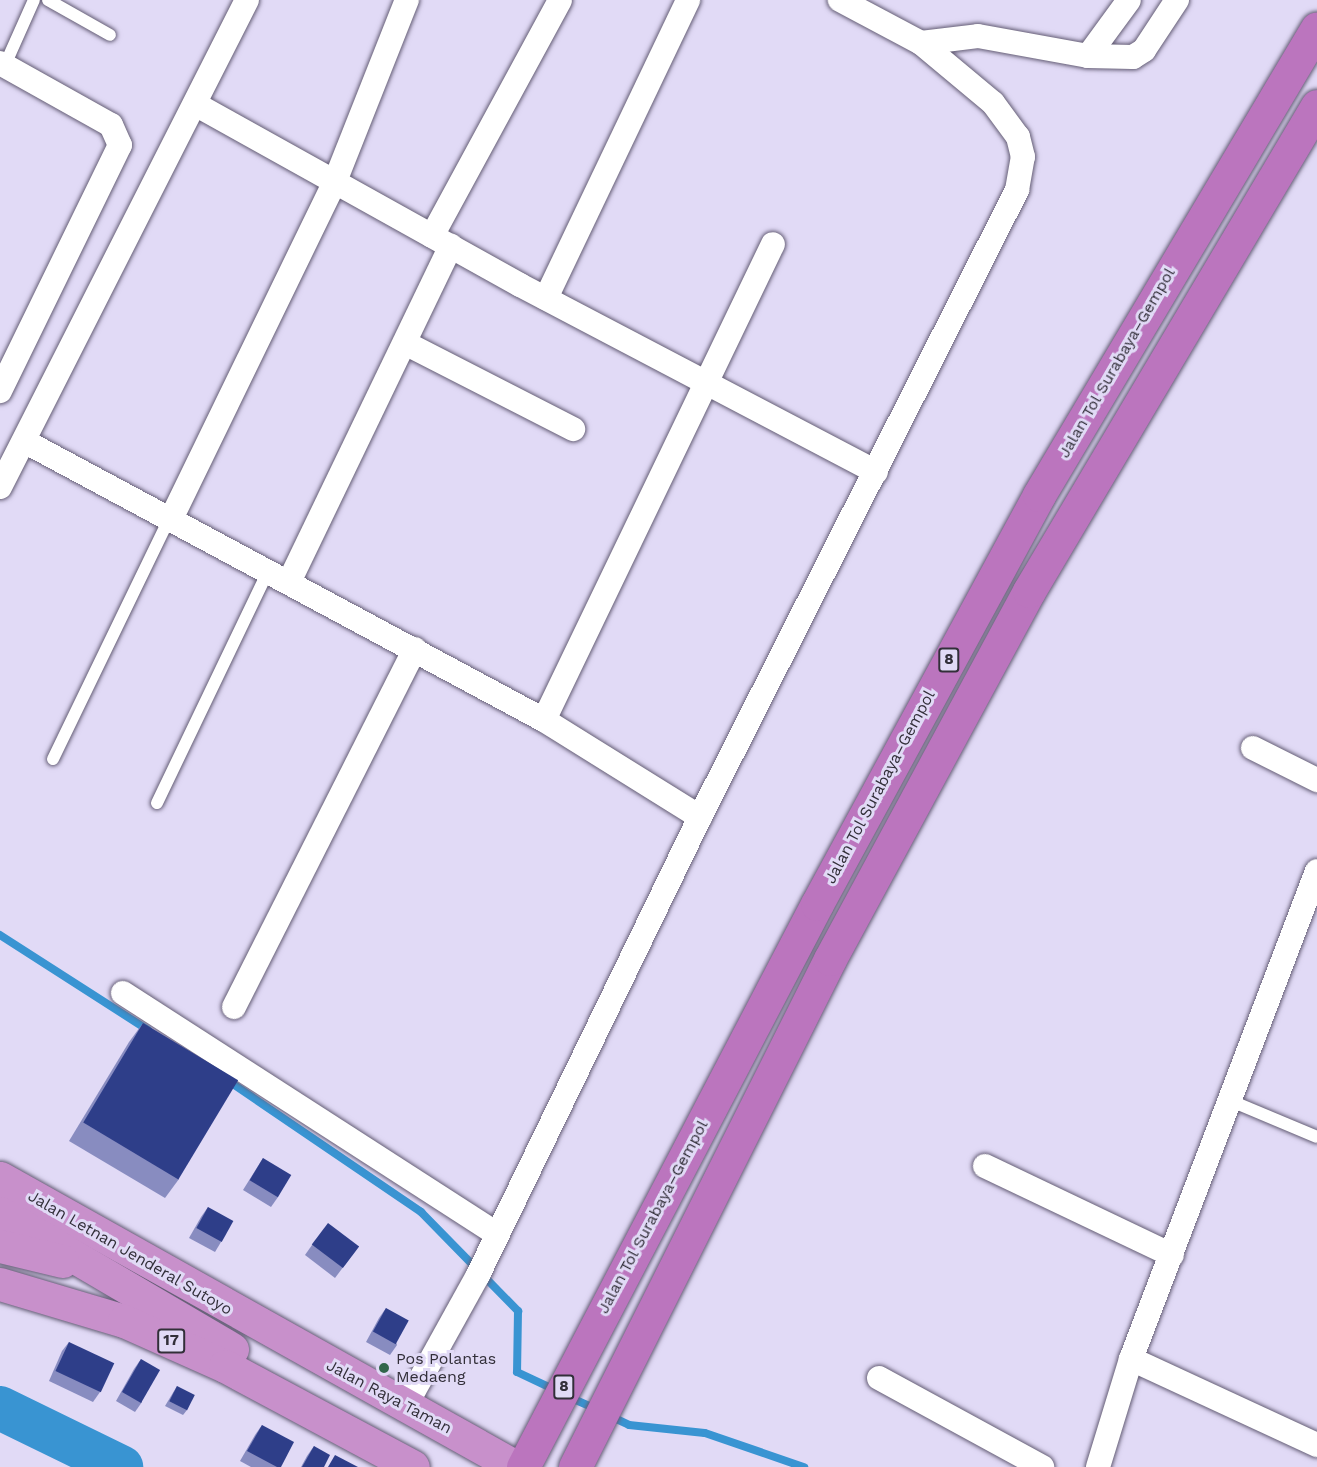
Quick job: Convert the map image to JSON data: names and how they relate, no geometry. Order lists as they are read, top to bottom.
{
  "streets": {
    "highway": [
      "Jalan Tol Surabaya–Gempol",
      "8",
      "Jalan Letnan Jenderal Sutoyo",
      "17",
      "Jalan Raya Taman"
    ]
  },
  "crossings": [
    ["Jalan Letnan Jenderal Sutoyo", "17"],
    ["Jalan Letnan Jenderal Sutoyo", "Jalan Raya Taman"]
  ],
  "places": ["Pos Polantas Medaeng"]
}
